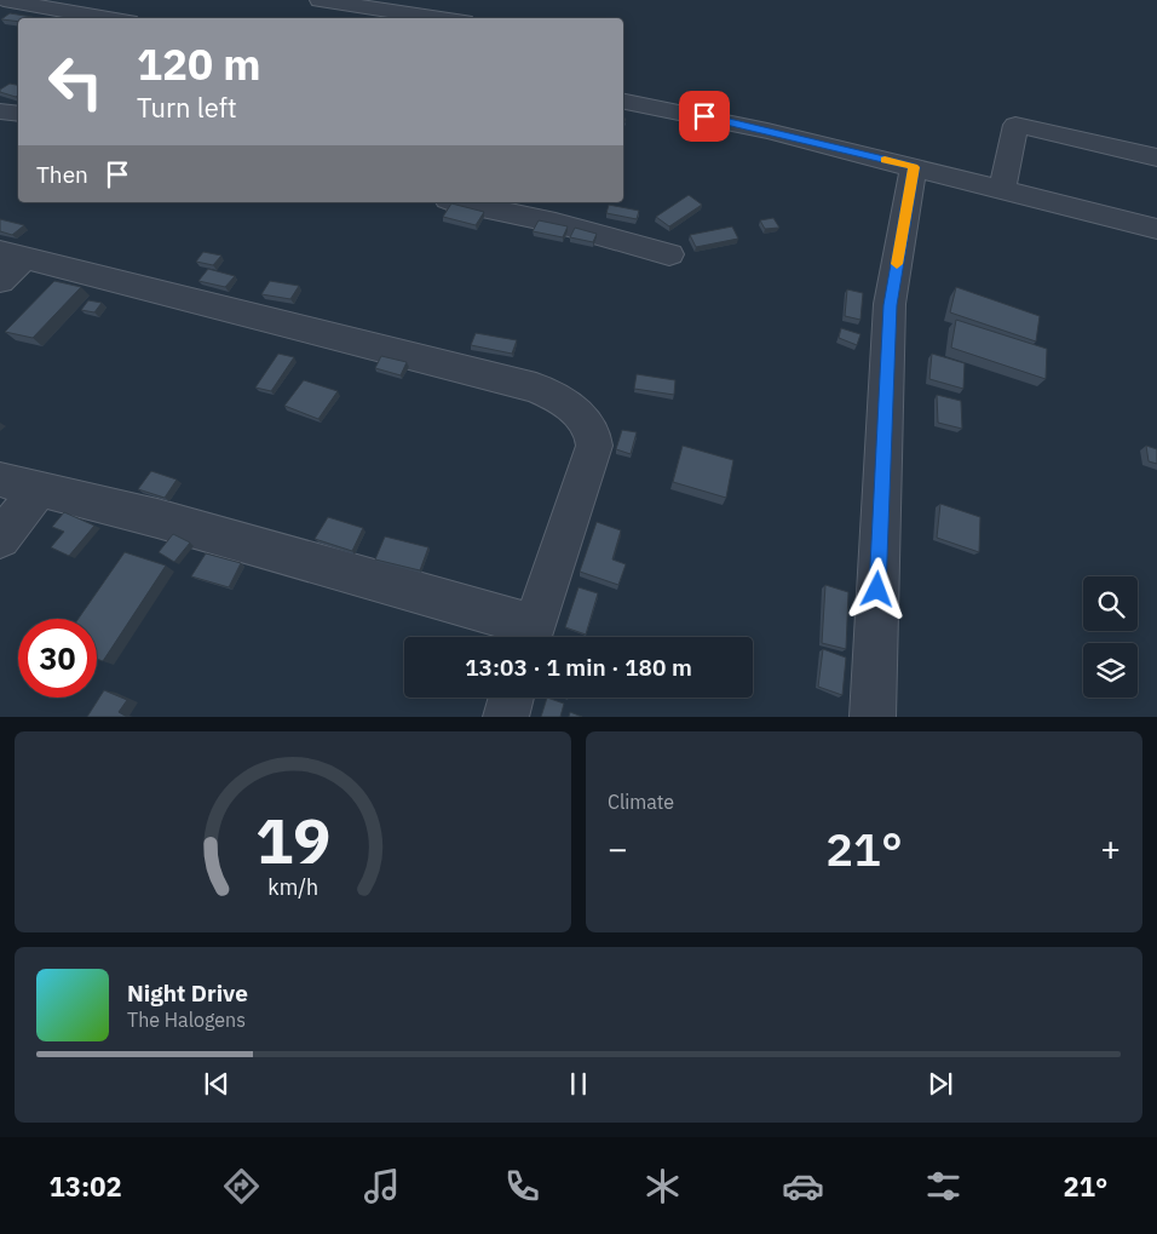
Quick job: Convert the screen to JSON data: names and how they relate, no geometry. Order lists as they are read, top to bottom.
{
  "page": {
    "turn": ["120 m", "Turn left"],
    "then": "Then",
    "limit": "30",
    "trip": "13:03 · 1 min · 180 m",
    "tile": "Climate",
    "heat": ["−", "21°", "+"],
    "song": ["Night Drive", "The Halogens"],
    "tabs": ["13:02", "21°"],
    "gauge": ["19", "km/h"]
  }
}
